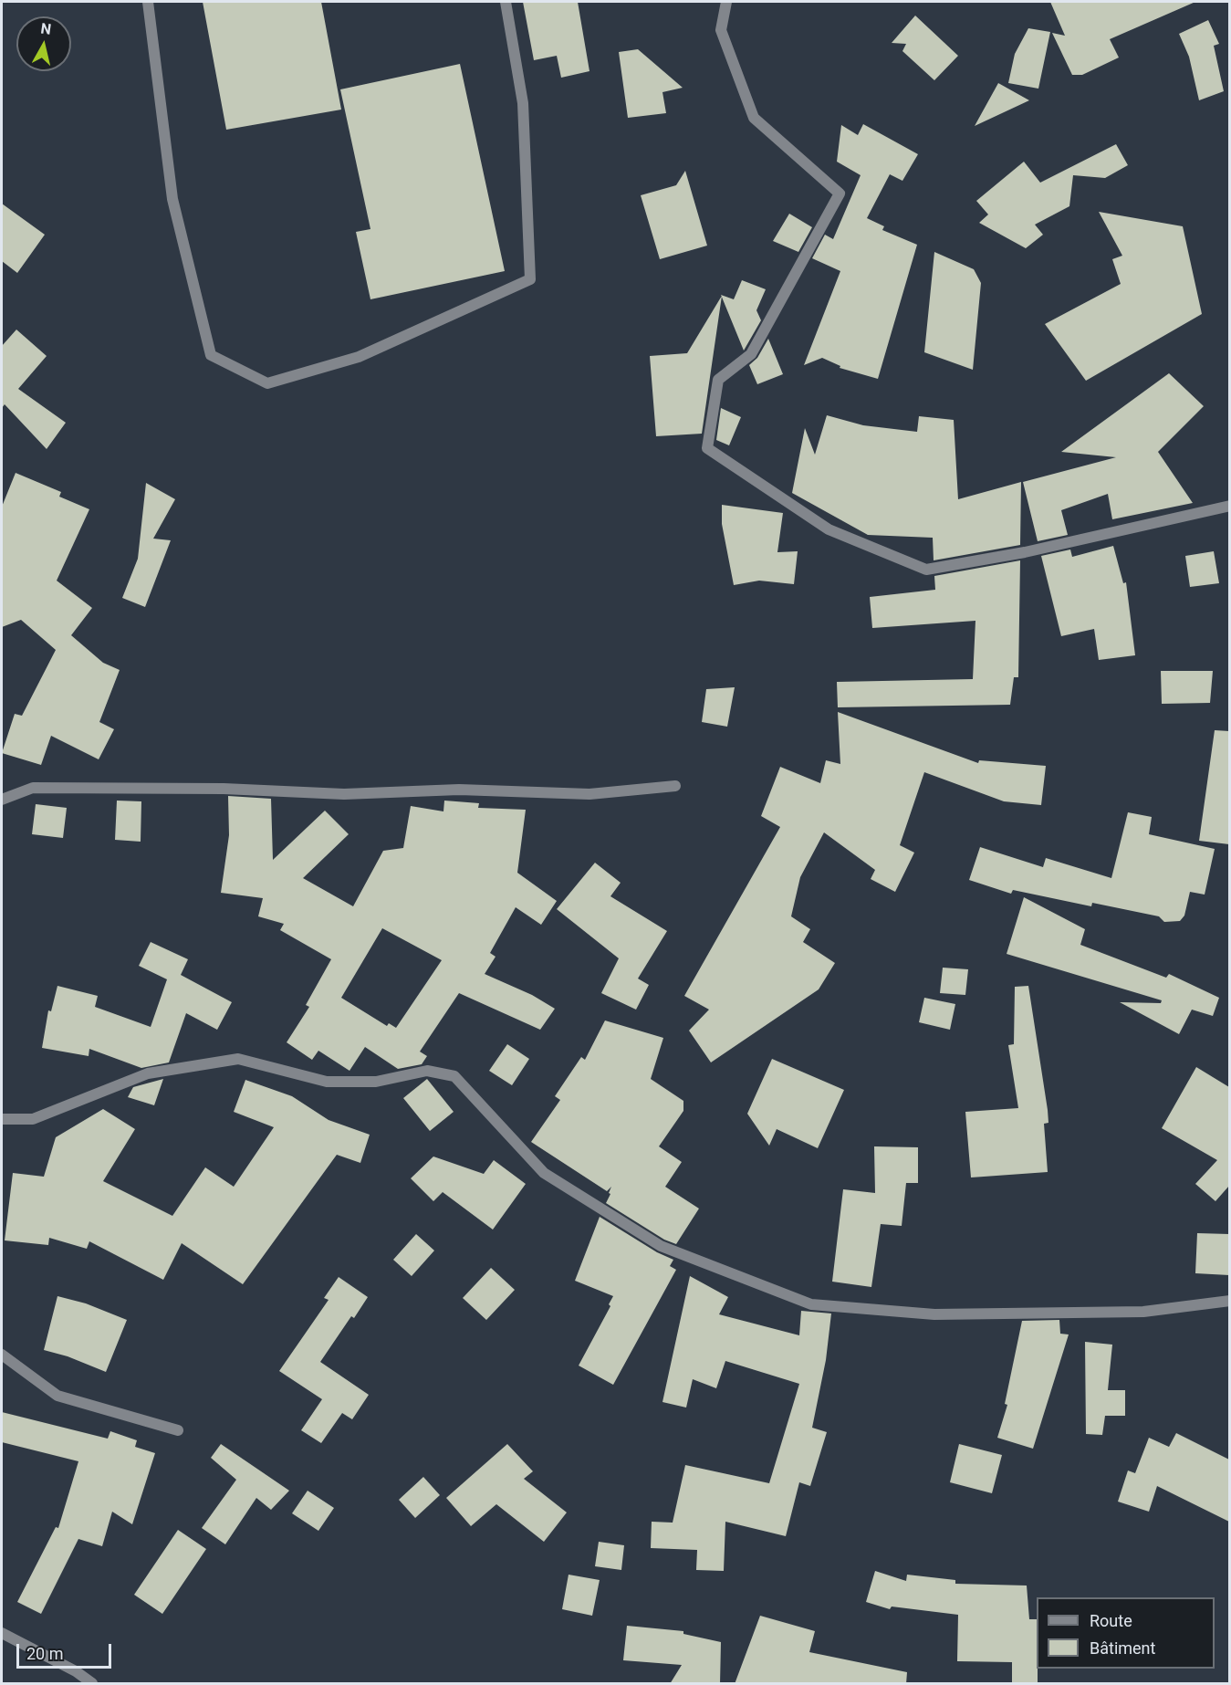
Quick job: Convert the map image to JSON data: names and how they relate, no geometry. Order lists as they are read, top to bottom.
{
  "legend": ["Route", "Bâtiment"],
  "scale_bar": "20 m",
  "north": "top"
}
